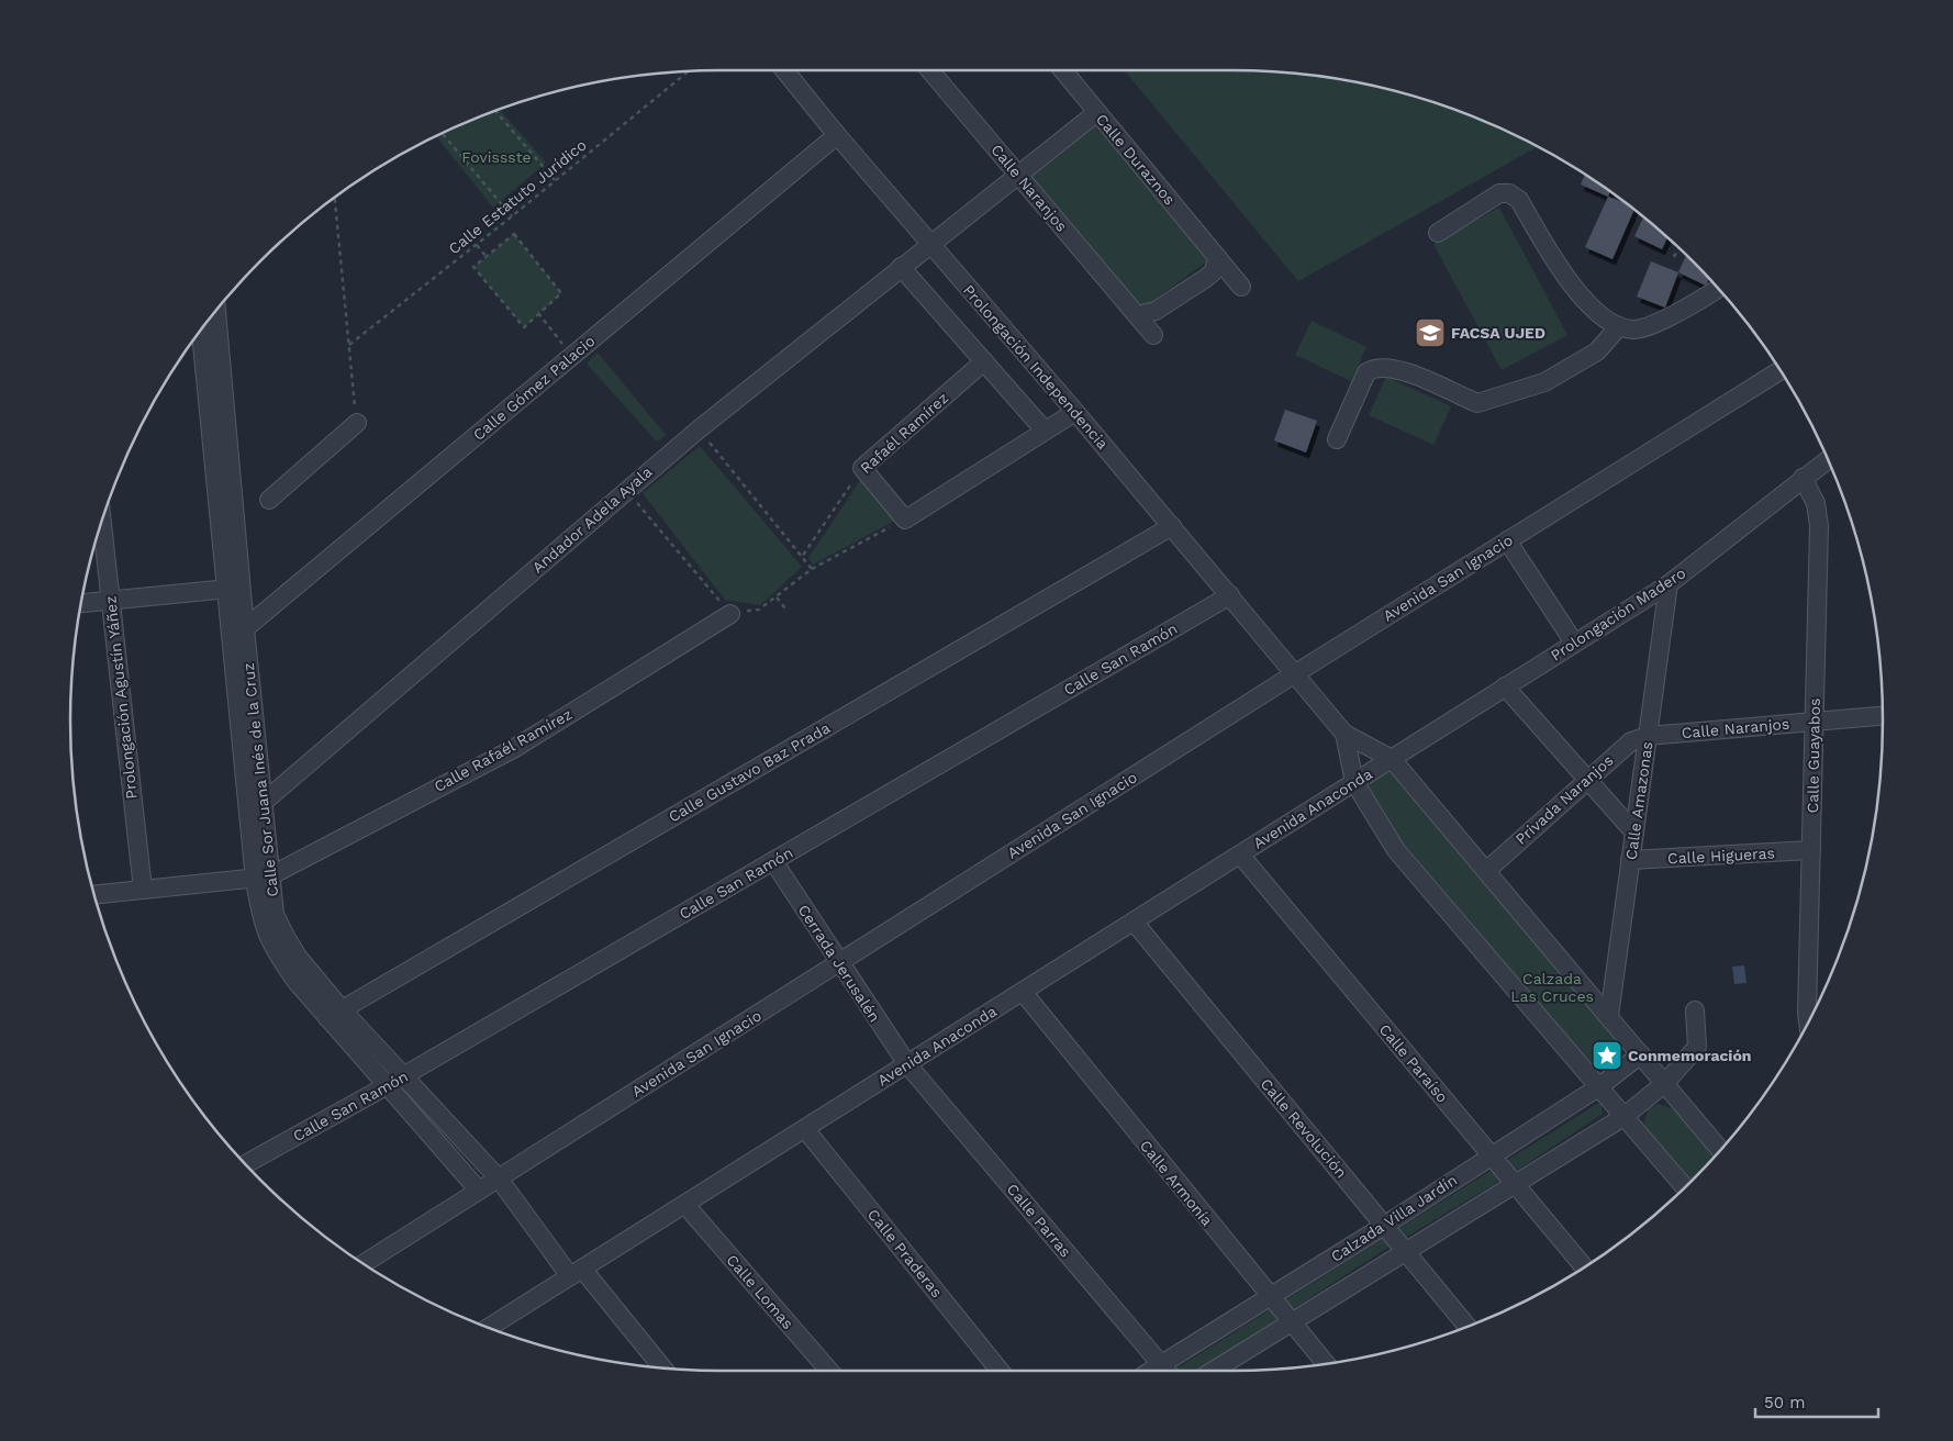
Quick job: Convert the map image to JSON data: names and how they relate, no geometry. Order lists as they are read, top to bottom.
{
  "streets": {
    "street": [
      "Calle Duraznos",
      "Calle Naranjos",
      "Prolongación Independencia",
      "Calle Gómez Palacio",
      "Rafaél Ramírez",
      "Andador Adela Ayala",
      "Avenida San Ignacio",
      "Prolongación Madero",
      "Calle San Ramón",
      "Prolongación Agustín Yáñez",
      "Calle Rafaél Ramírez",
      "Calle Guayabos",
      "Calle Gustavo Baz Prada",
      "Calle Sor Juana Inés de la Cruz",
      "Privada Naranjos",
      "Calle Amazonas",
      "Avenida Anaconda",
      "Calle Higueras",
      "Cerrada Jerusalén",
      "Calle Paraíso",
      "Calle Revolución",
      "Calle Armonía",
      "Calzada Villa Jardín",
      "Calle Parras",
      "Calle Praderas",
      "Calle Lomas"
    ],
    "path": ["Calle Estatuto Jurídico"]
  },
  "crossings": [
    ["Calle Duraznos", "Andador Adela Ayala"],
    ["Calle Naranjos", "Andador Adela Ayala"],
    ["Calle Naranjos", "Calle Guayabos"],
    ["Calle Naranjos", "Privada Naranjos"],
    ["Calle Naranjos", "Calle Amazonas"],
    ["Prolongación Independencia", "Calle Gómez Palacio"],
    ["Prolongación Independencia", "Andador Adela Ayala"],
    ["Prolongación Independencia", "Avenida San Ignacio"],
    ["Prolongación Independencia", "Calle San Ramón"],
    ["Prolongación Independencia", "Calle Gustavo Baz Prada"],
    ["Calle Gómez Palacio", "Calle Sor Juana Inés de la Cruz"],
    ["Andador Adela Ayala", "Calle Sor Juana Inés de la Cruz"],
    ["Avenida San Ignacio", "Calle Sor Juana Inés de la Cruz"],
    ["Avenida San Ignacio", "Cerrada Jerusalén"],
    ["Prolongación Madero", "Calle Guayabos"],
    ["Prolongación Madero", "Calle Amazonas"],
    ["Prolongación Madero", "Avenida Anaconda"],
    ["Calle San Ramón", "Calle Sor Juana Inés de la Cruz"],
    ["Calle San Ramón", "Cerrada Jerusalén"],
    ["Calle Rafaél Ramírez", "Calle Sor Juana Inés de la Cruz"],
    ["Calle Guayabos", "Calle Higueras"],
    ["Calle Gustavo Baz Prada", "Calle Sor Juana Inés de la Cruz"],
    ["Calle Sor Juana Inés de la Cruz", "Avenida Anaconda"],
    ["Privada Naranjos", "Calle Amazonas"],
    ["Calle Amazonas", "Calle Higueras"],
    ["Avenida Anaconda", "Cerrada Jerusalén"],
    ["Avenida Anaconda", "Calle Paraíso"],
    ["Avenida Anaconda", "Calle Revolución"],
    ["Avenida Anaconda", "Calle Armonía"],
    ["Avenida Anaconda", "Calle Parras"],
    ["Avenida Anaconda", "Calle Praderas"],
    ["Avenida Anaconda", "Calle Lomas"],
    ["Cerrada Jerusalén", "Calle Parras"],
    ["Calle Paraíso", "Calzada Villa Jardín"],
    ["Calle Revolución", "Calzada Villa Jardín"],
    ["Calle Armonía", "Calzada Villa Jardín"],
    ["Calzada Villa Jardín", "Calle Parras"]
  ],
  "parks": ["Fovissste", "Calzada Las Cruces"],
  "places": {
    "school or university": ["FACSA UJED"],
    "place": ["Conmemoración"]
  },
  "scale_bar": "50 m"
}
